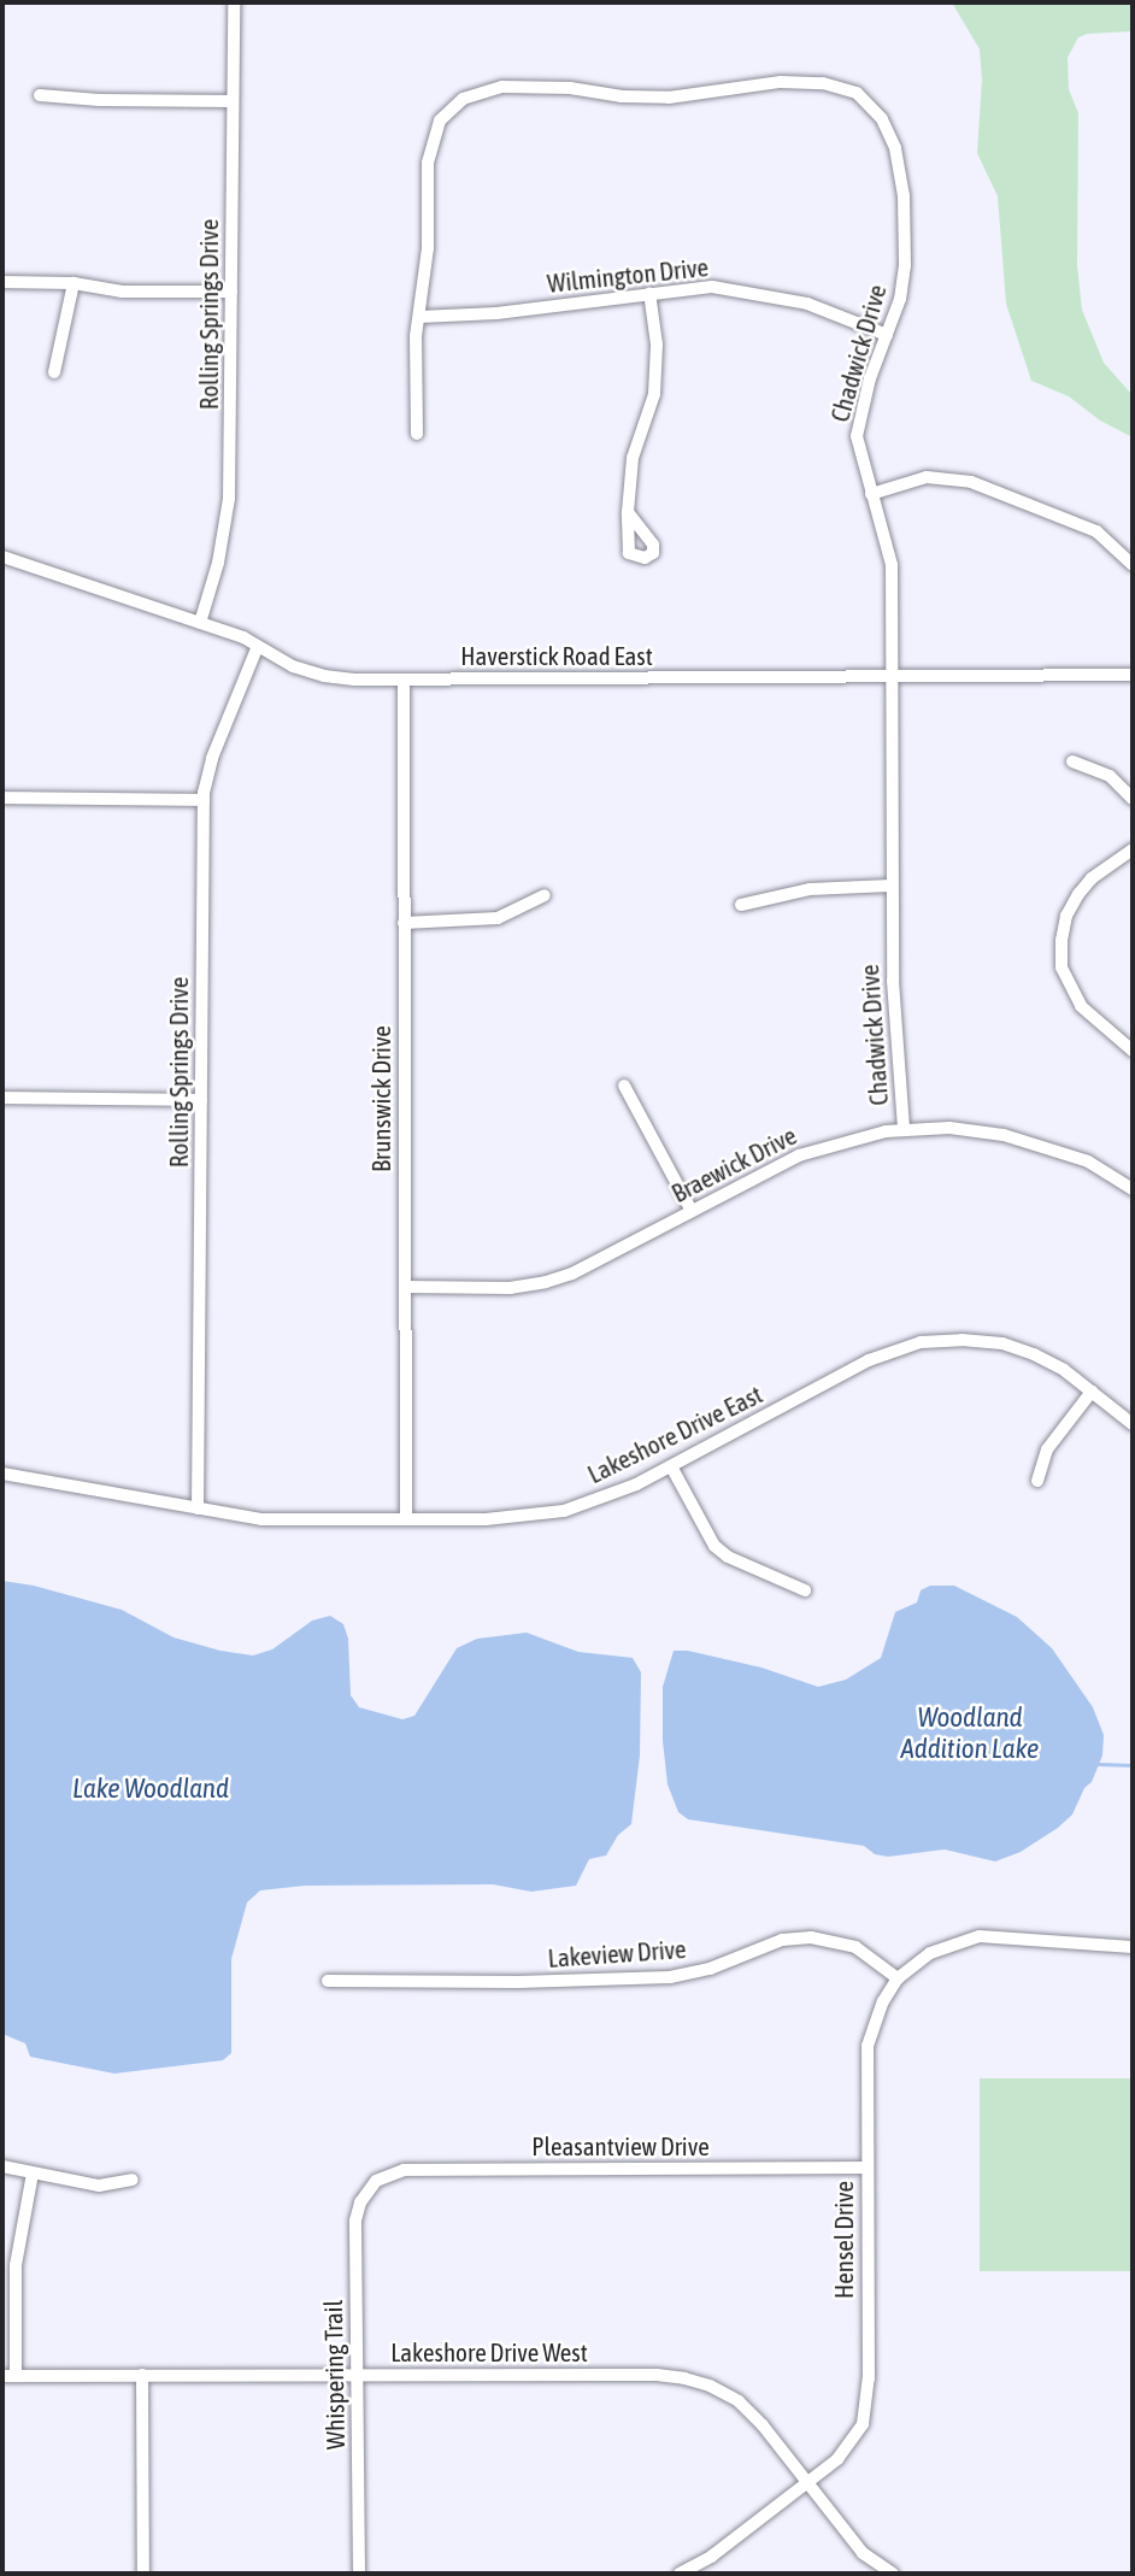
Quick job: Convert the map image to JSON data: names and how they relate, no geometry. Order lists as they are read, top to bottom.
{
  "streets": {
    "street": [
      "Wilmington Drive",
      "Rolling Springs Drive",
      "Chadwick Drive",
      "Haverstick Road East",
      "Brunswick Drive",
      "Braewick Drive",
      "Lakeshore Drive East",
      "Lakeview Drive",
      "Pleasantview Drive",
      "Hensel Drive",
      "Lakeshore Drive West",
      "Whispering Trail"
    ]
  },
  "crossings": [
    ["Wilmington Drive", "Chadwick Drive"],
    ["Rolling Springs Drive", "Haverstick Road East"],
    ["Rolling Springs Drive", "Lakeshore Drive East"],
    ["Chadwick Drive", "Haverstick Road East"],
    ["Chadwick Drive", "Braewick Drive"],
    ["Haverstick Road East", "Brunswick Drive"],
    ["Brunswick Drive", "Braewick Drive"],
    ["Brunswick Drive", "Lakeshore Drive East"],
    ["Lakeview Drive", "Hensel Drive"],
    ["Pleasantview Drive", "Hensel Drive"],
    ["Pleasantview Drive", "Whispering Trail"],
    ["Hensel Drive", "Lakeshore Drive West"],
    ["Lakeshore Drive West", "Whispering Trail"]
  ],
  "water": ["Woodland Addition Lake", "Lake Woodland"]
}
